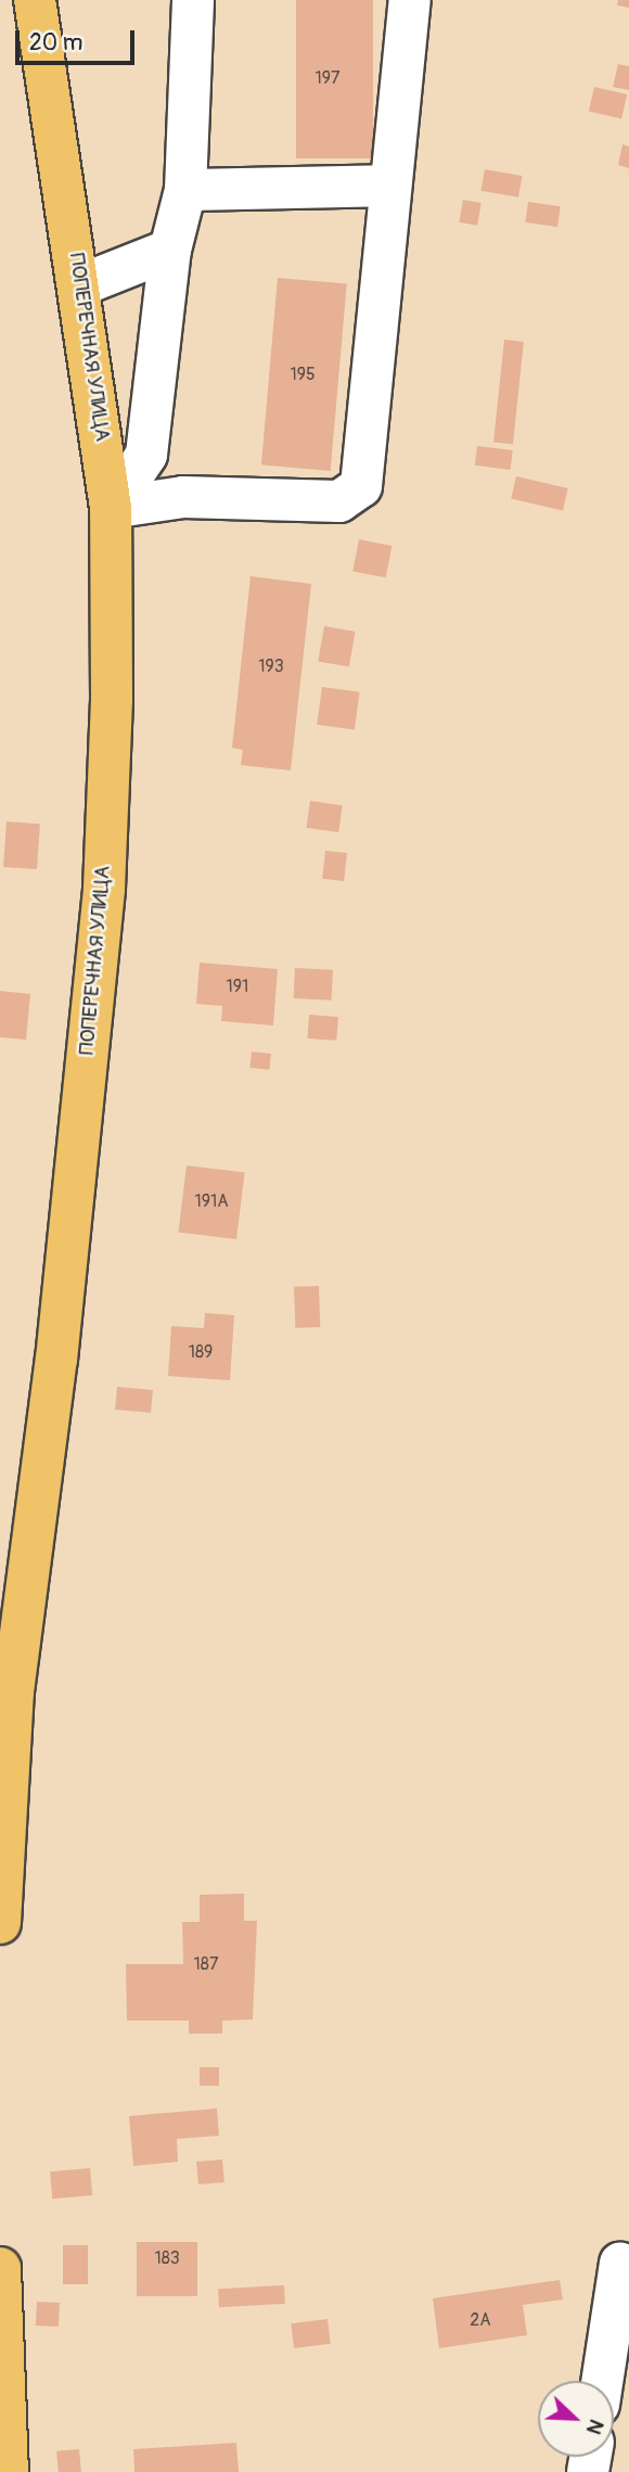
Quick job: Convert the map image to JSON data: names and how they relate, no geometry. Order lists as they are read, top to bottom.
{
  "streets": {
    "main road": ["ПОПЕРЕЧНАЯ УЛИЦА"]
  },
  "house_numbers": [
    "197",
    "195",
    "193",
    "191",
    "191А",
    "189",
    "187",
    "183",
    "2А"
  ],
  "scale_bar": "20 m",
  "north": "bottom right"
}
